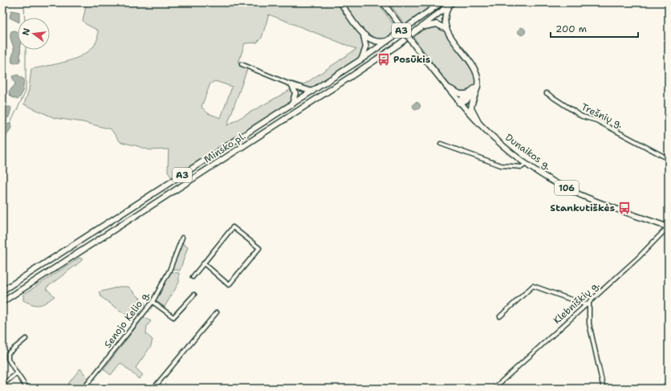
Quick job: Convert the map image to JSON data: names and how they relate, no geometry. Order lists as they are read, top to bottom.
{
  "streets": {
    "main road": [
      "A3",
      "Minsko pl.",
      "Dunaikos g.",
      "106"
    ],
    "street": ["Trešnių g.", "Klebniškių g.", "Senojo Kelio g."]
  },
  "crossings": [
    ["Dunaikos g.", "106"],
    ["Dunaikos g.", "Klebniškių g."]
  ],
  "places": {
    "bus stop": ["Posūkis", "Stankutiškės"]
  },
  "scale_bar": "200 m",
  "north": "left"
}
